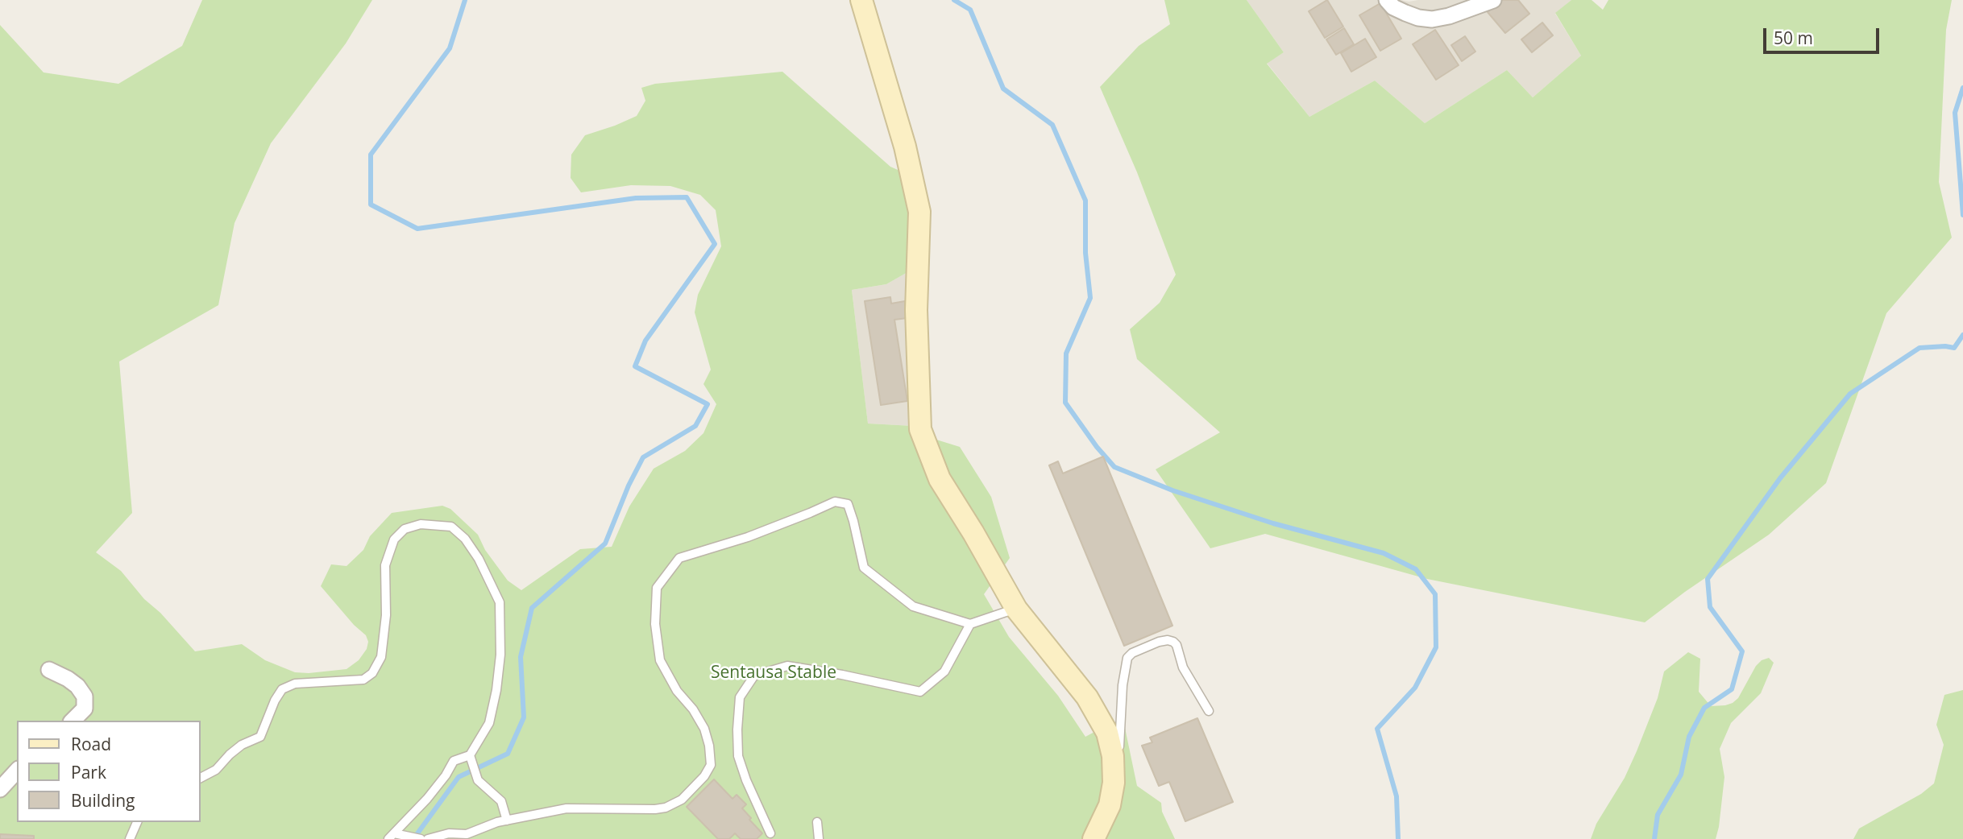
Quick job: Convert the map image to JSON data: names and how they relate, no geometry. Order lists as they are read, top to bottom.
{
  "parks": ["Sentausa Stable"],
  "legend": ["Road", "Park", "Building"],
  "scale_bar": "50 m"
}
